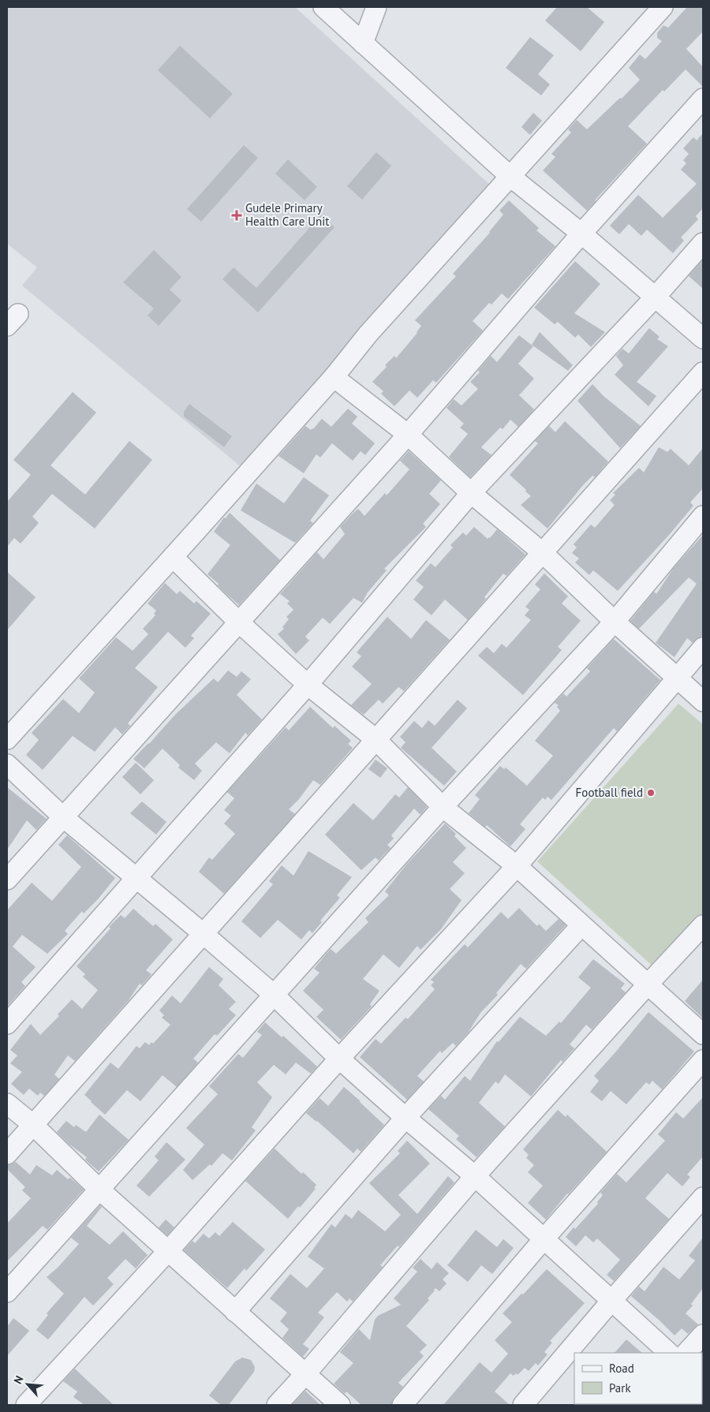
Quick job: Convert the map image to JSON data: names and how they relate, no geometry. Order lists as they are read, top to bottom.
{
  "places": {
    "health": ["Gudele Primary Health Care Unit"],
    "other": ["Football field"]
  },
  "legend": ["Road", "Park"],
  "north": "top left"
}
